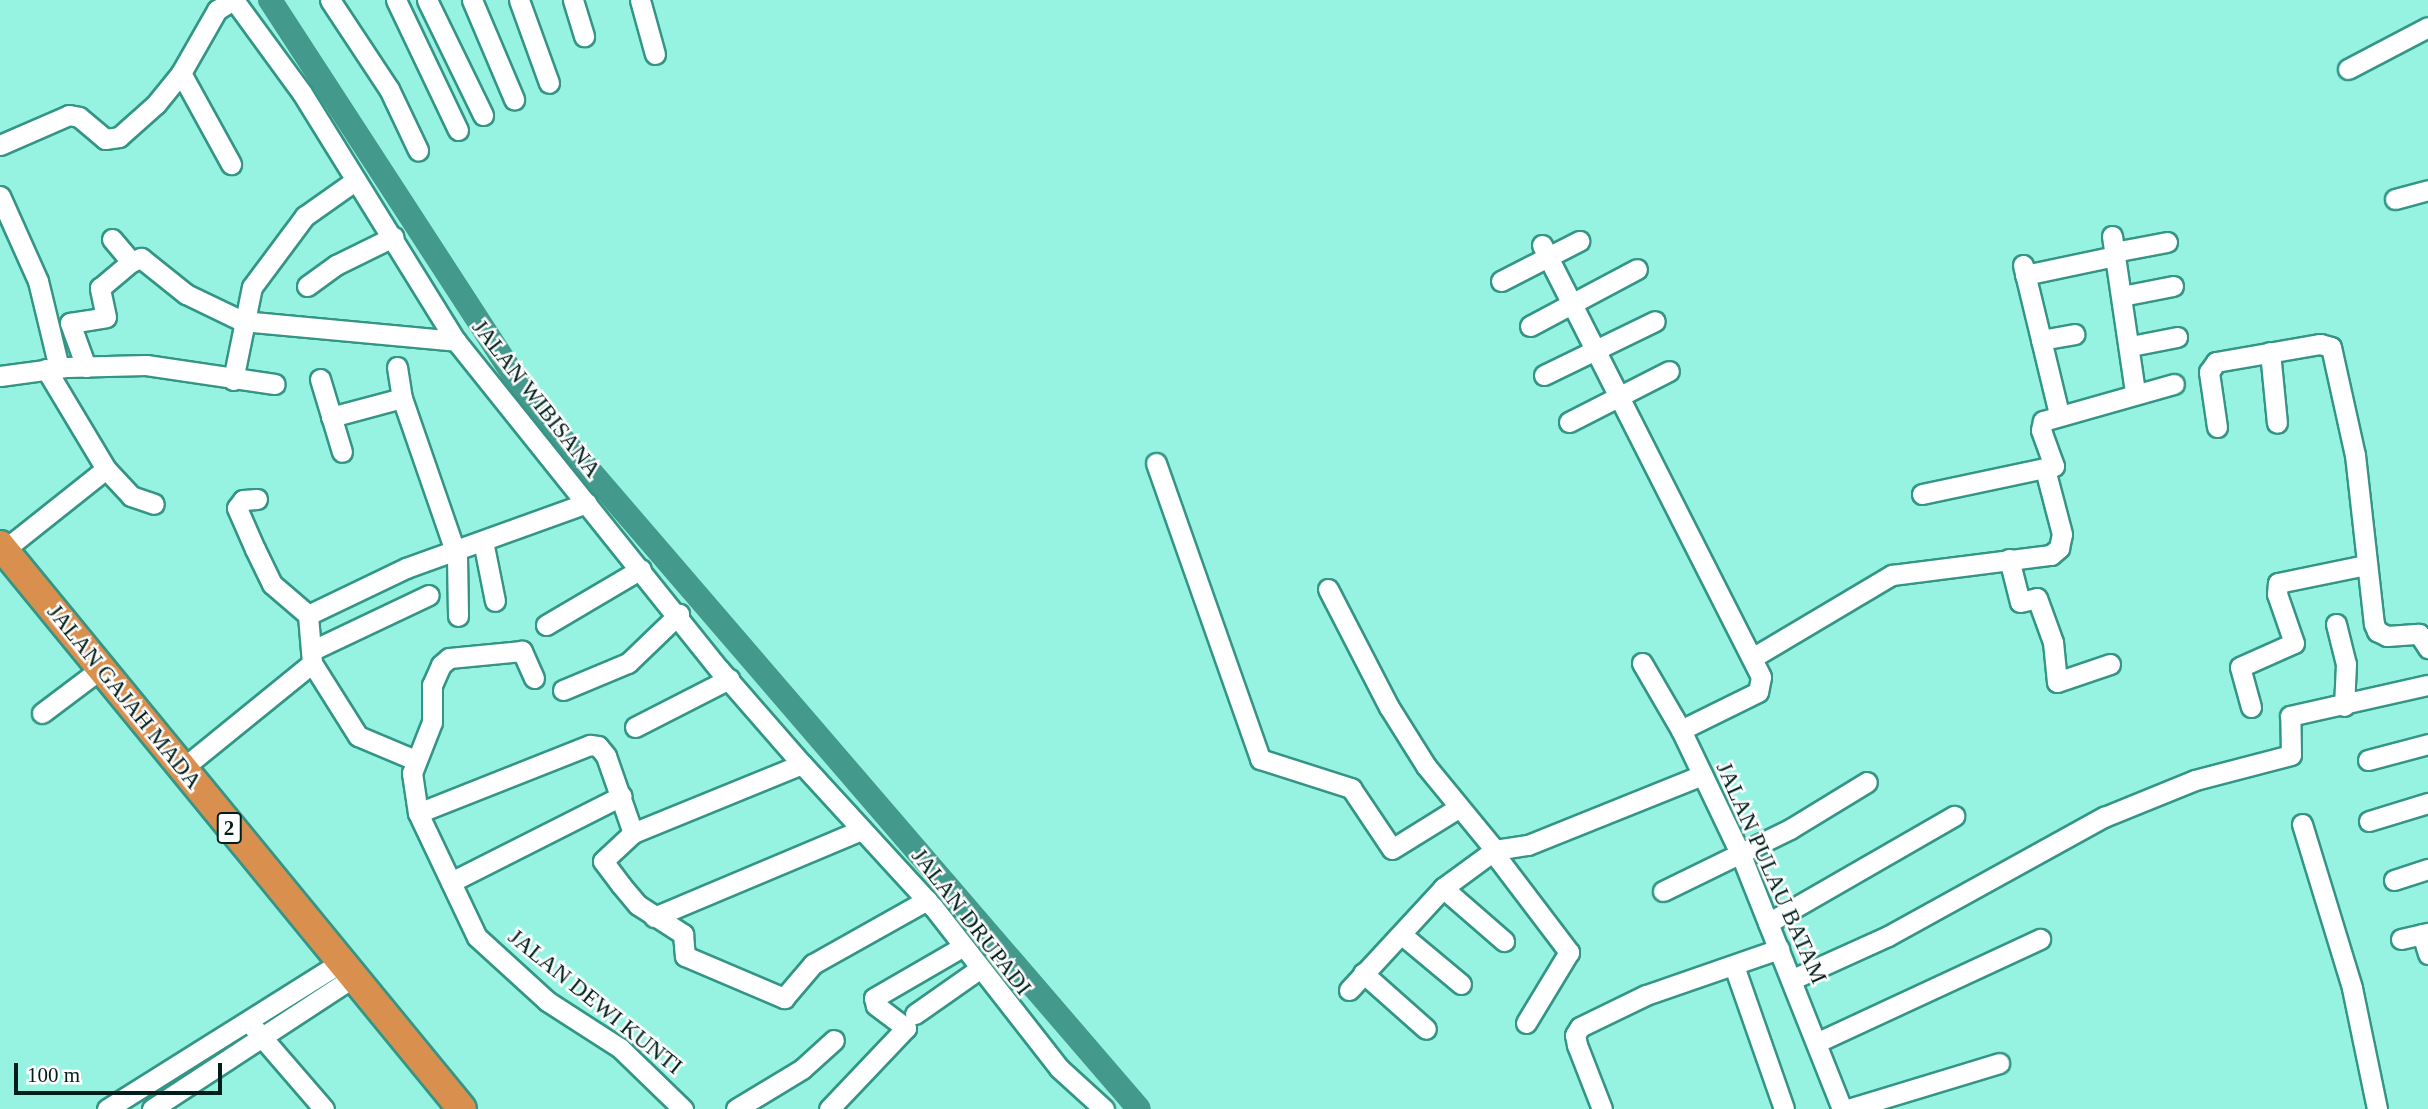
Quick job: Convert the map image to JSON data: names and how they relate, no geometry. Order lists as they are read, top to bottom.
{
  "streets": {
    "highway": ["JALAN GAJAH MADA", "2"],
    "street": [
      "JALAN WIBISANA",
      "JALAN PULAU BATAM",
      "JALAN DRUPADI",
      "JALAN DEWI KUNTI"
    ]
  },
  "crossings": [
    ["JALAN WIBISANA", "JALAN DRUPADI"]
  ],
  "scale_bar": "100 m"
}
